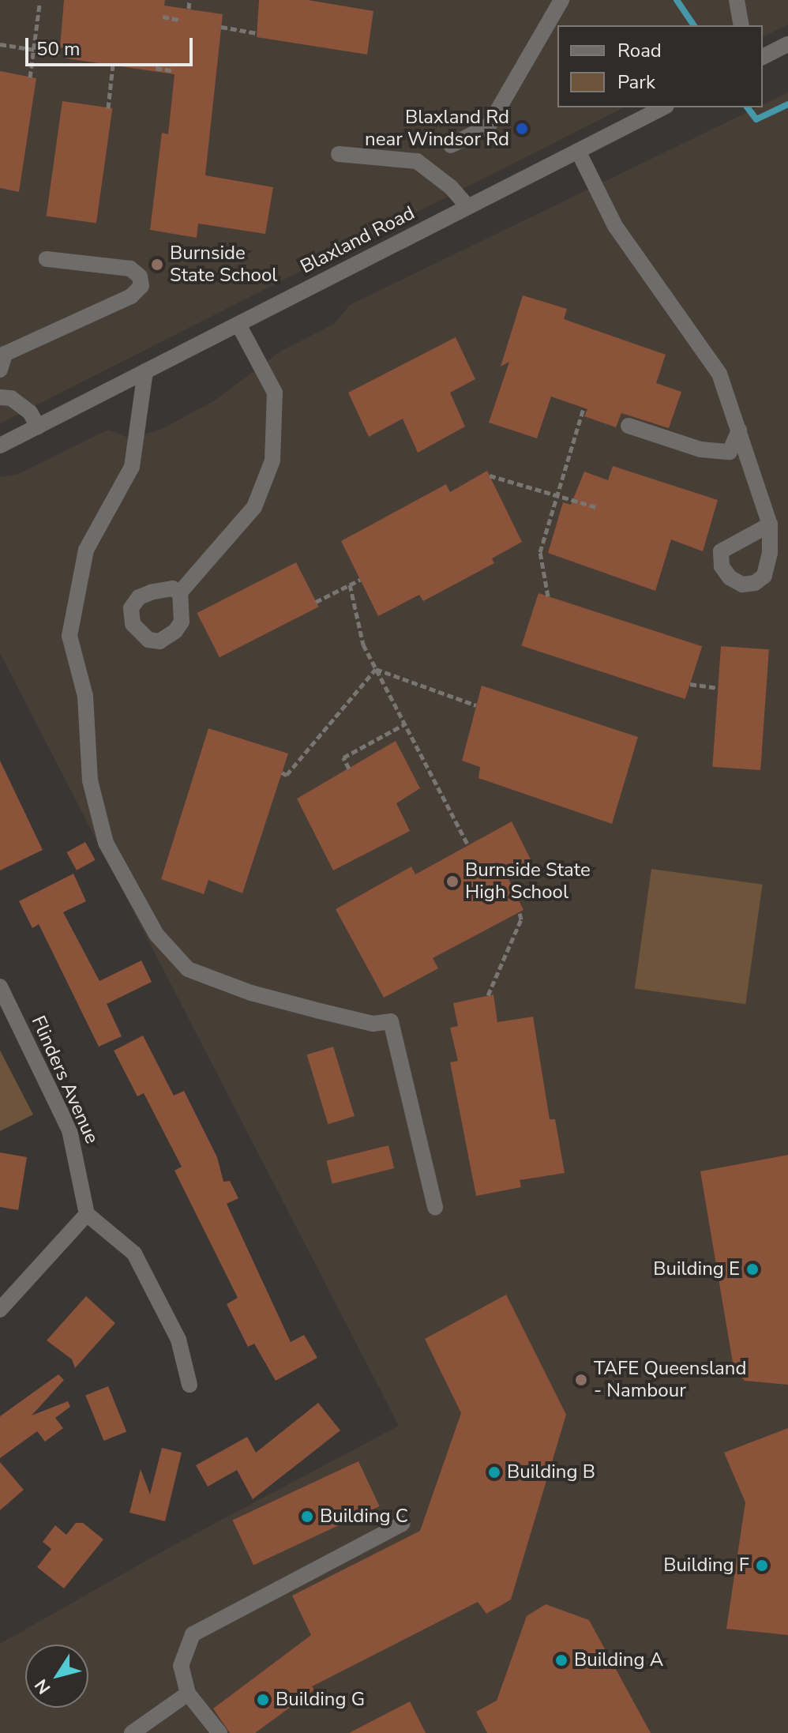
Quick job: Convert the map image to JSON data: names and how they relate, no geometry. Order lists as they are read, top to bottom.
{
  "streets": {
    "street": ["Blaxland Road", "Flinders Avenue"]
  },
  "places": [
    "Blaxland Rd near Windsor Rd",
    "Burnside State School",
    "Burnside State High School",
    "Building E",
    "TAFE Queensland - Nambour",
    "Building B",
    "Building C",
    "Building F",
    "Building A",
    "Building G"
  ],
  "legend": ["Road", "Park"],
  "scale_bar": "50 m",
  "north": "bottom left"
}
